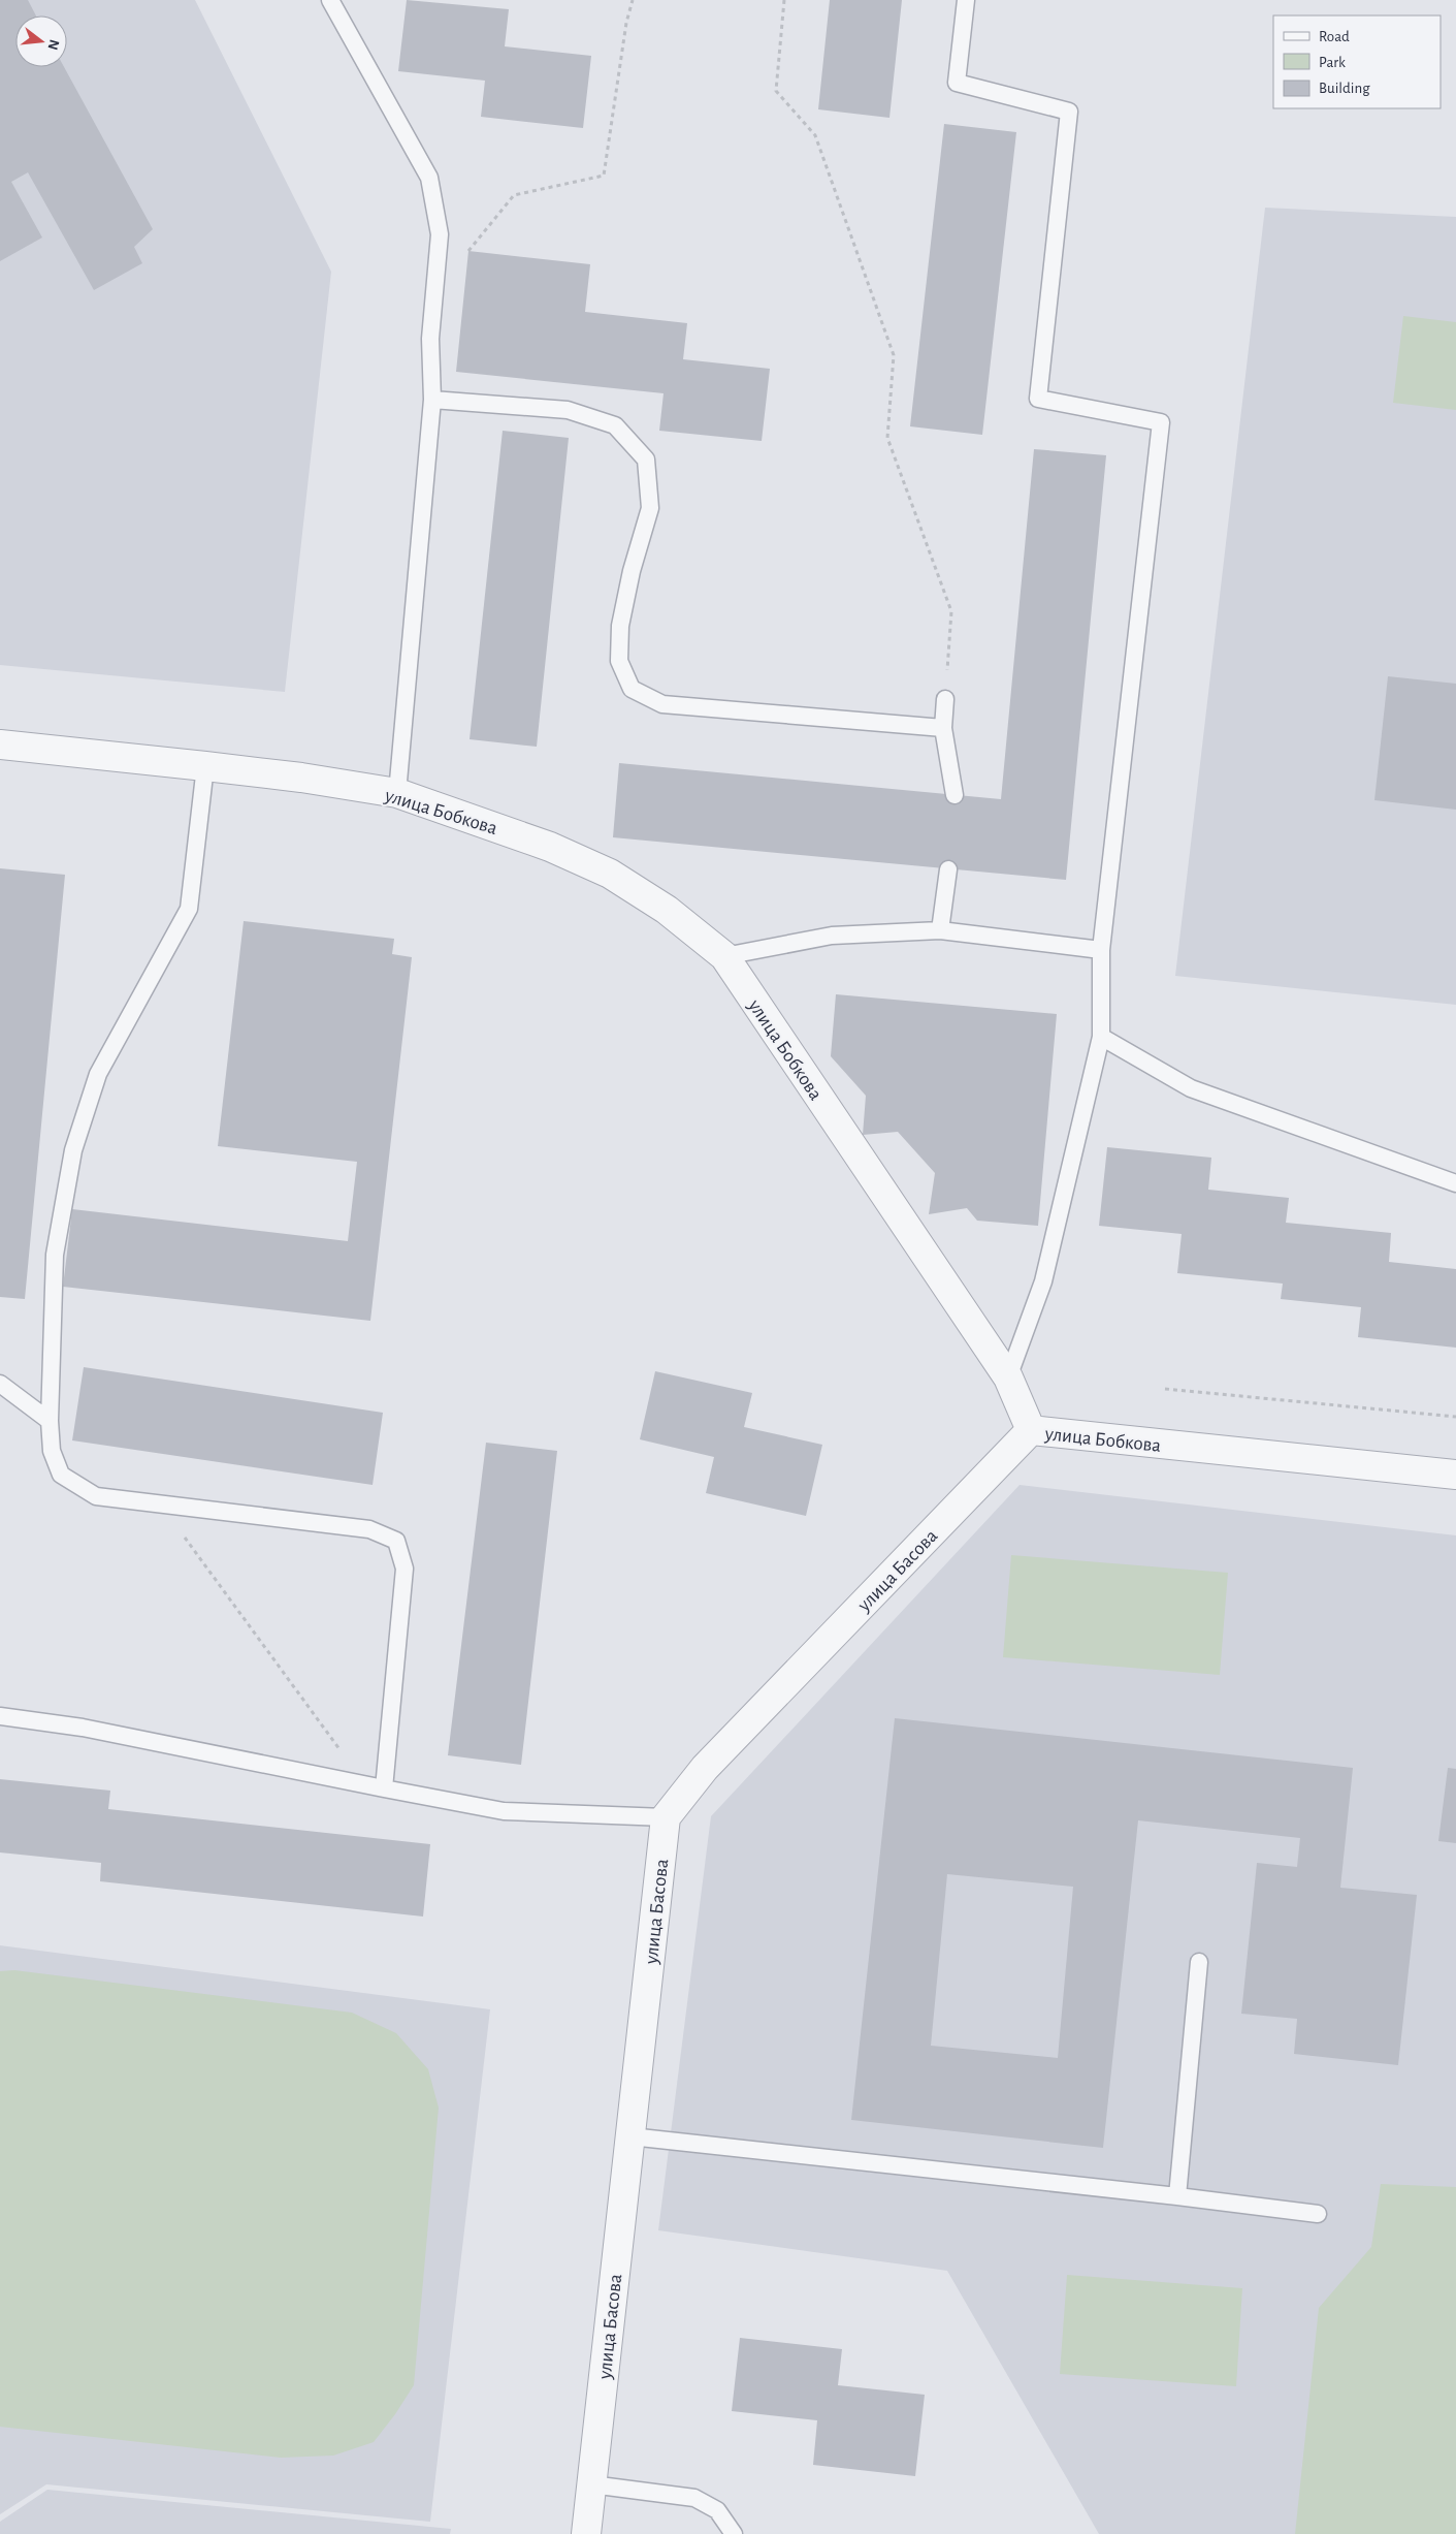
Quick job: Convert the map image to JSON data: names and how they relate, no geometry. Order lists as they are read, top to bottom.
{
  "streets": {
    "street": ["улица Бобкова", "улица Басова"]
  },
  "crossings": [
    ["улица Бобкова", "улица Басова"]
  ],
  "legend": ["Road", "Park", "Building"],
  "north": "right"
}
